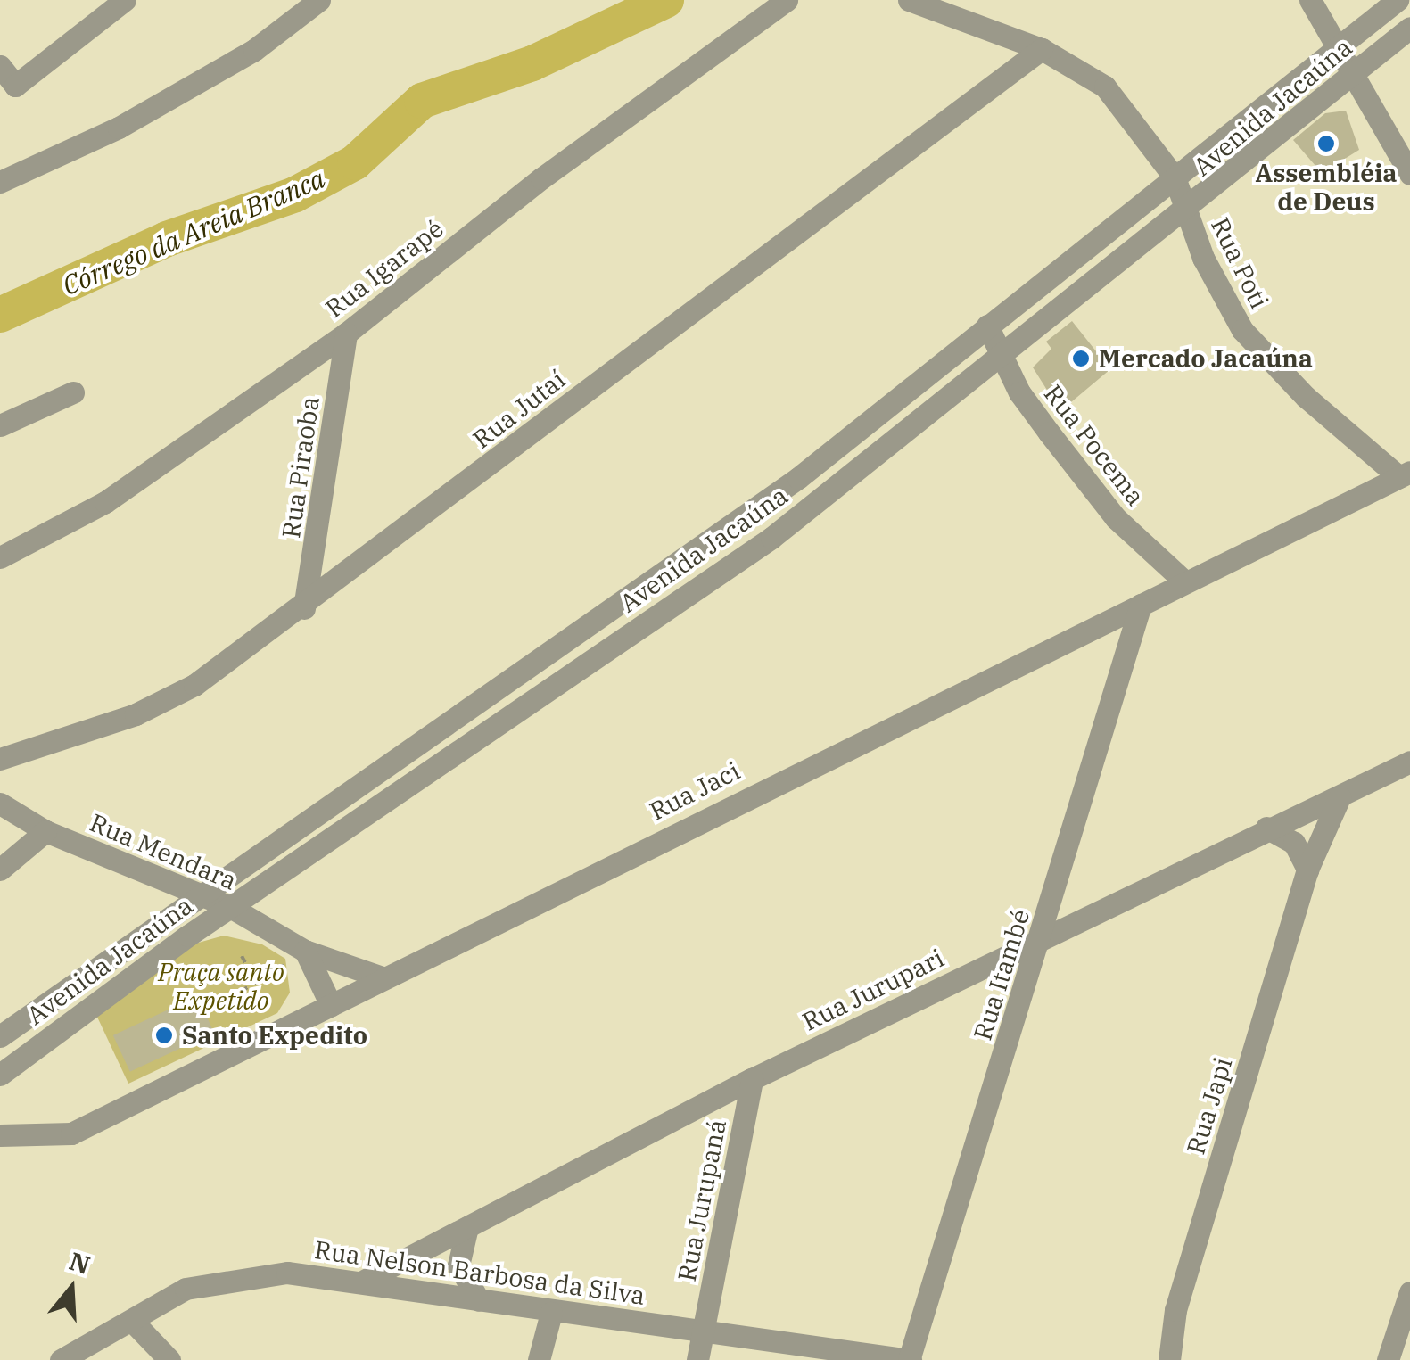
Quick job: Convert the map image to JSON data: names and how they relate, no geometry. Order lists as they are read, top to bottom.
{
  "streets": {
    "street": [
      "Avenida Jacaúna",
      "Rua Poti",
      "Rua Igarapé",
      "Rua Jutaí",
      "Rua Pocema",
      "Rua Piraoba",
      "Rua Jaci",
      "Rua Mendara",
      "Rua Itambé",
      "Rua Jurupari",
      "Rua Japi",
      "Rua Jurupaná",
      "Rua Nelson Barbosa da Silva"
    ]
  },
  "crossings": [
    ["Avenida Jacaúna", "Rua Poti"],
    ["Avenida Jacaúna", "Rua Pocema"],
    ["Avenida Jacaúna", "Rua Mendara"],
    ["Rua Poti", "Rua Jutaí"],
    ["Rua Poti", "Rua Jaci"],
    ["Rua Igarapé", "Rua Piraoba"],
    ["Rua Jutaí", "Rua Piraoba"],
    ["Rua Pocema", "Rua Jaci"],
    ["Rua Jaci", "Rua Mendara"],
    ["Rua Jaci", "Rua Itambé"],
    ["Rua Itambé", "Rua Jurupari"],
    ["Rua Itambé", "Rua Nelson Barbosa da Silva"],
    ["Rua Jurupari", "Rua Japi"],
    ["Rua Jurupari", "Rua Jurupaná"],
    ["Rua Jurupari", "Rua Nelson Barbosa da Silva"],
    ["Rua Jurupaná", "Rua Nelson Barbosa da Silva"]
  ],
  "water": ["Córrego da Areia Branca"],
  "parks": ["Praça santo Expetido"],
  "places": ["Assembléia de Deus", "Mercado Jacaúna", "Santo Expedito"],
  "north": "top"
}
